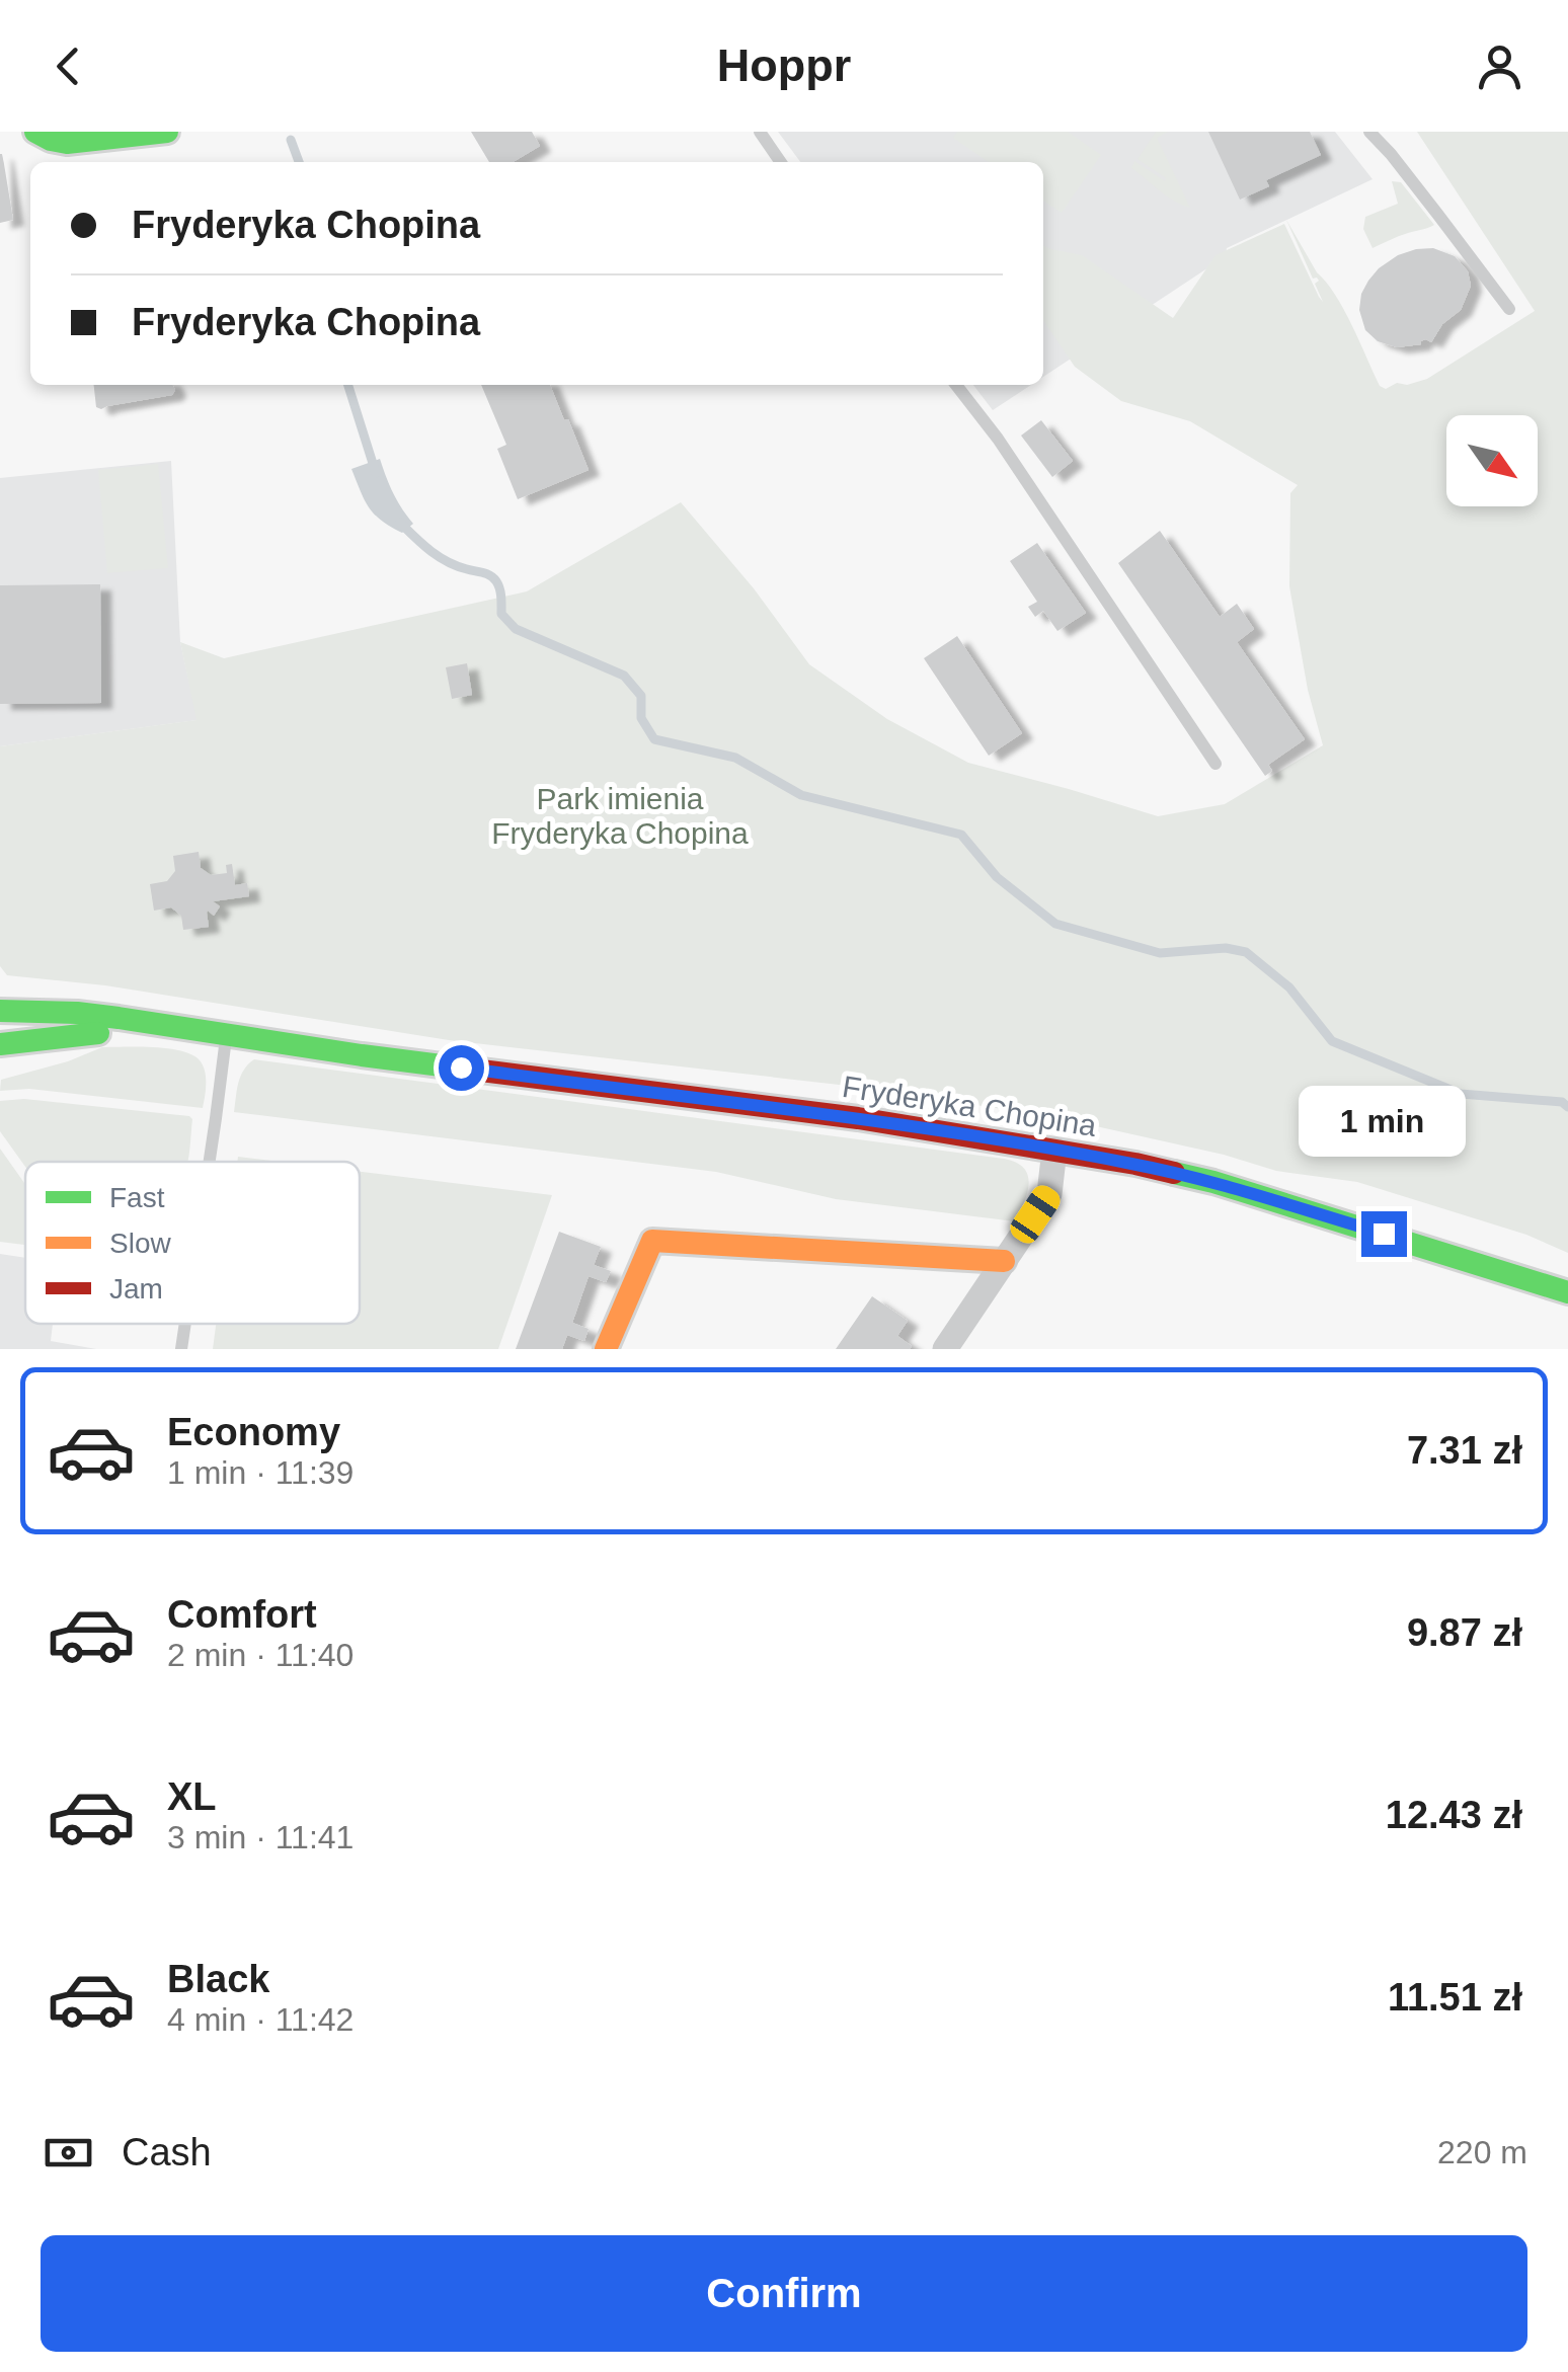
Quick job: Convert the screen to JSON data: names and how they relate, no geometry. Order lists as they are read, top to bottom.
{
  "streets": {
    "street": ["Fryderyka Chopina"]
  },
  "parks": ["Park imienia Fryderyka Chopina"],
  "legend": ["Fast", "Slow", "Jam"],
  "north": "bottom right",
  "page": {
    "header": "Hoppr",
    "banner": ["Fryderyka Chopina", "Fryderyka Chopina"],
    "bubble": "1 min",
    "list": [
      {
        "name": "Economy",
        "note": "1 min · 11:39",
        "value": "7.31 zł"
      },
      {
        "name": "Comfort",
        "note": "2 min · 11:40",
        "value": "9.87 zł"
      },
      {
        "name": "XL",
        "note": "3 min · 11:41",
        "value": "12.43 zł"
      },
      {
        "name": "Black",
        "note": "4 min · 11:42",
        "value": "11.51 zł"
      }
    ],
    "pay": ["Cash", "220 m"],
    "buttons": "Confirm"
  }
}
